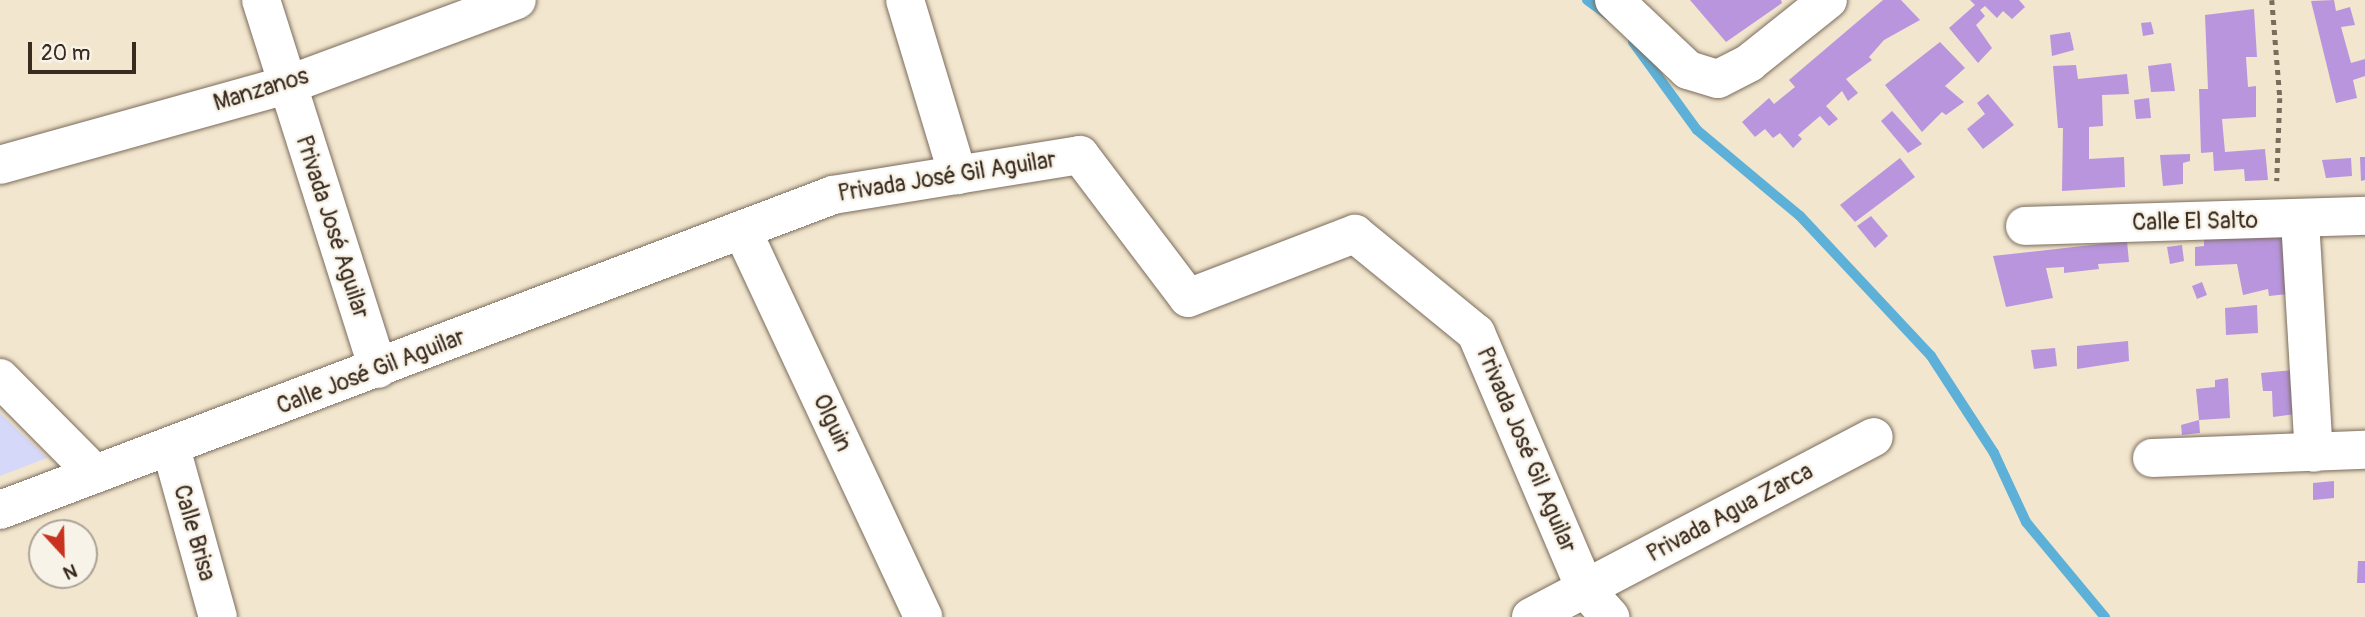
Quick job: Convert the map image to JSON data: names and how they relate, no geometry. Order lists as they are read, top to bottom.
{
  "streets": {
    "street": [
      "Manzanos",
      "Privada José Gil Aguilar",
      "Calle El Salto",
      "Privada José Aguilar",
      "Calle José Gil Aguilar",
      "Olguin",
      "Privada Agua Zarca",
      "Calle Brisa"
    ]
  },
  "crossings": [
    ["Manzanos", "Privada José Aguilar"],
    ["Privada José Gil Aguilar", "Calle José Gil Aguilar"],
    ["Privada José Gil Aguilar", "Olguin"],
    ["Privada José Gil Aguilar", "Privada Agua Zarca"],
    ["Privada José Aguilar", "Calle José Gil Aguilar"],
    ["Calle José Gil Aguilar", "Olguin"],
    ["Calle José Gil Aguilar", "Calle Brisa"]
  ],
  "scale_bar": "20 m",
  "north": "bottom"
}
